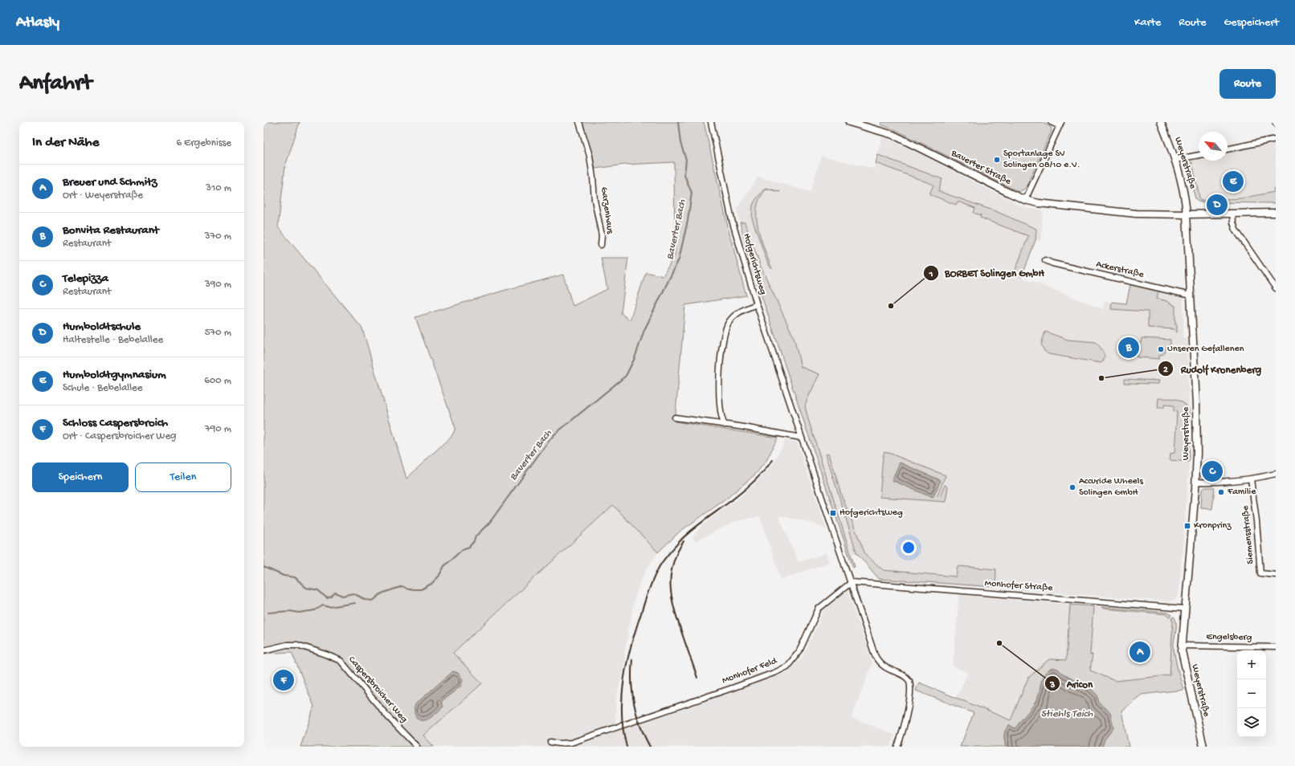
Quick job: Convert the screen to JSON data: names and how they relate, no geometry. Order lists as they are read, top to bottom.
{
  "streets": {
    "main road": ["Weyerstraße", "Baverter Straße"],
    "street": [
      "Garzenhaus",
      "Hofgerichtsweg",
      "Ackerstraße",
      "Siemensstraße",
      "Monhofer Straße",
      "Engelsberg",
      "Monhofer Feld",
      "Caspersbroicher Weg"
    ]
  },
  "crossings": [
    ["Weyerstraße", "Baverter Straße"],
    ["Weyerstraße", "Ackerstraße"],
    ["Weyerstraße", "Monhofer Straße"],
    ["Weyerstraße", "Engelsberg"],
    ["Hofgerichtsweg", "Monhofer Straße"],
    ["Hofgerichtsweg", "Monhofer Feld"],
    ["Monhofer Straße", "Monhofer Feld"]
  ],
  "water": ["Baverter Bach", "Stiehls Teich"],
  "places": {
    "other": [
      "Sportanlage SV Solingen 08/10 e.V.",
      "BORBET Solingen GmbH",
      "Unseren Gefallenen",
      "Rudolf Kronenberg",
      "Accuride Wheels Solingen GmbH",
      "Familie",
      "Aricon"
    ],
    "transit": ["Hofgerichtsweg", "Kronprinz"]
  },
  "north": "top left",
  "page": {
    "header": "Atlasly",
    "nav": ["Karte", "Route", "Gespeichert"],
    "buttons": [
      "Route",
      ["Speichern", "Teilen"]
    ],
    "title": "Anfahrt",
    "heading": ["In der Nähe", "6 Ergebnisse"],
    "list": [
      {
        "mark": "A",
        "name": "Breuer und Schmitz",
        "note": "Ort · Weyerstraße",
        "value": "310 m"
      },
      {
        "mark": "B",
        "name": "Bonvita Restaurant",
        "note": "Restaurant",
        "value": "370 m"
      },
      {
        "mark": "C",
        "name": "Telepizza",
        "note": "Restaurant",
        "value": "390 m"
      },
      {
        "mark": "D",
        "name": "Humboldtschule",
        "note": "Haltestelle · Bebelallee",
        "value": "570 m"
      },
      {
        "mark": "E",
        "name": "Humboldtgymnasium",
        "note": "Schule · Bebelallee",
        "value": "600 m"
      },
      {
        "mark": "F",
        "name": "Schloss Caspersbroich",
        "note": "Ort · Caspersbroicher Weg",
        "value": "790 m"
      }
    ],
    "pins": [
      "E",
      "D",
      "B",
      "C",
      "A",
      "F"
    ],
    "map_buttons": ["+", "−"]
  }
}
